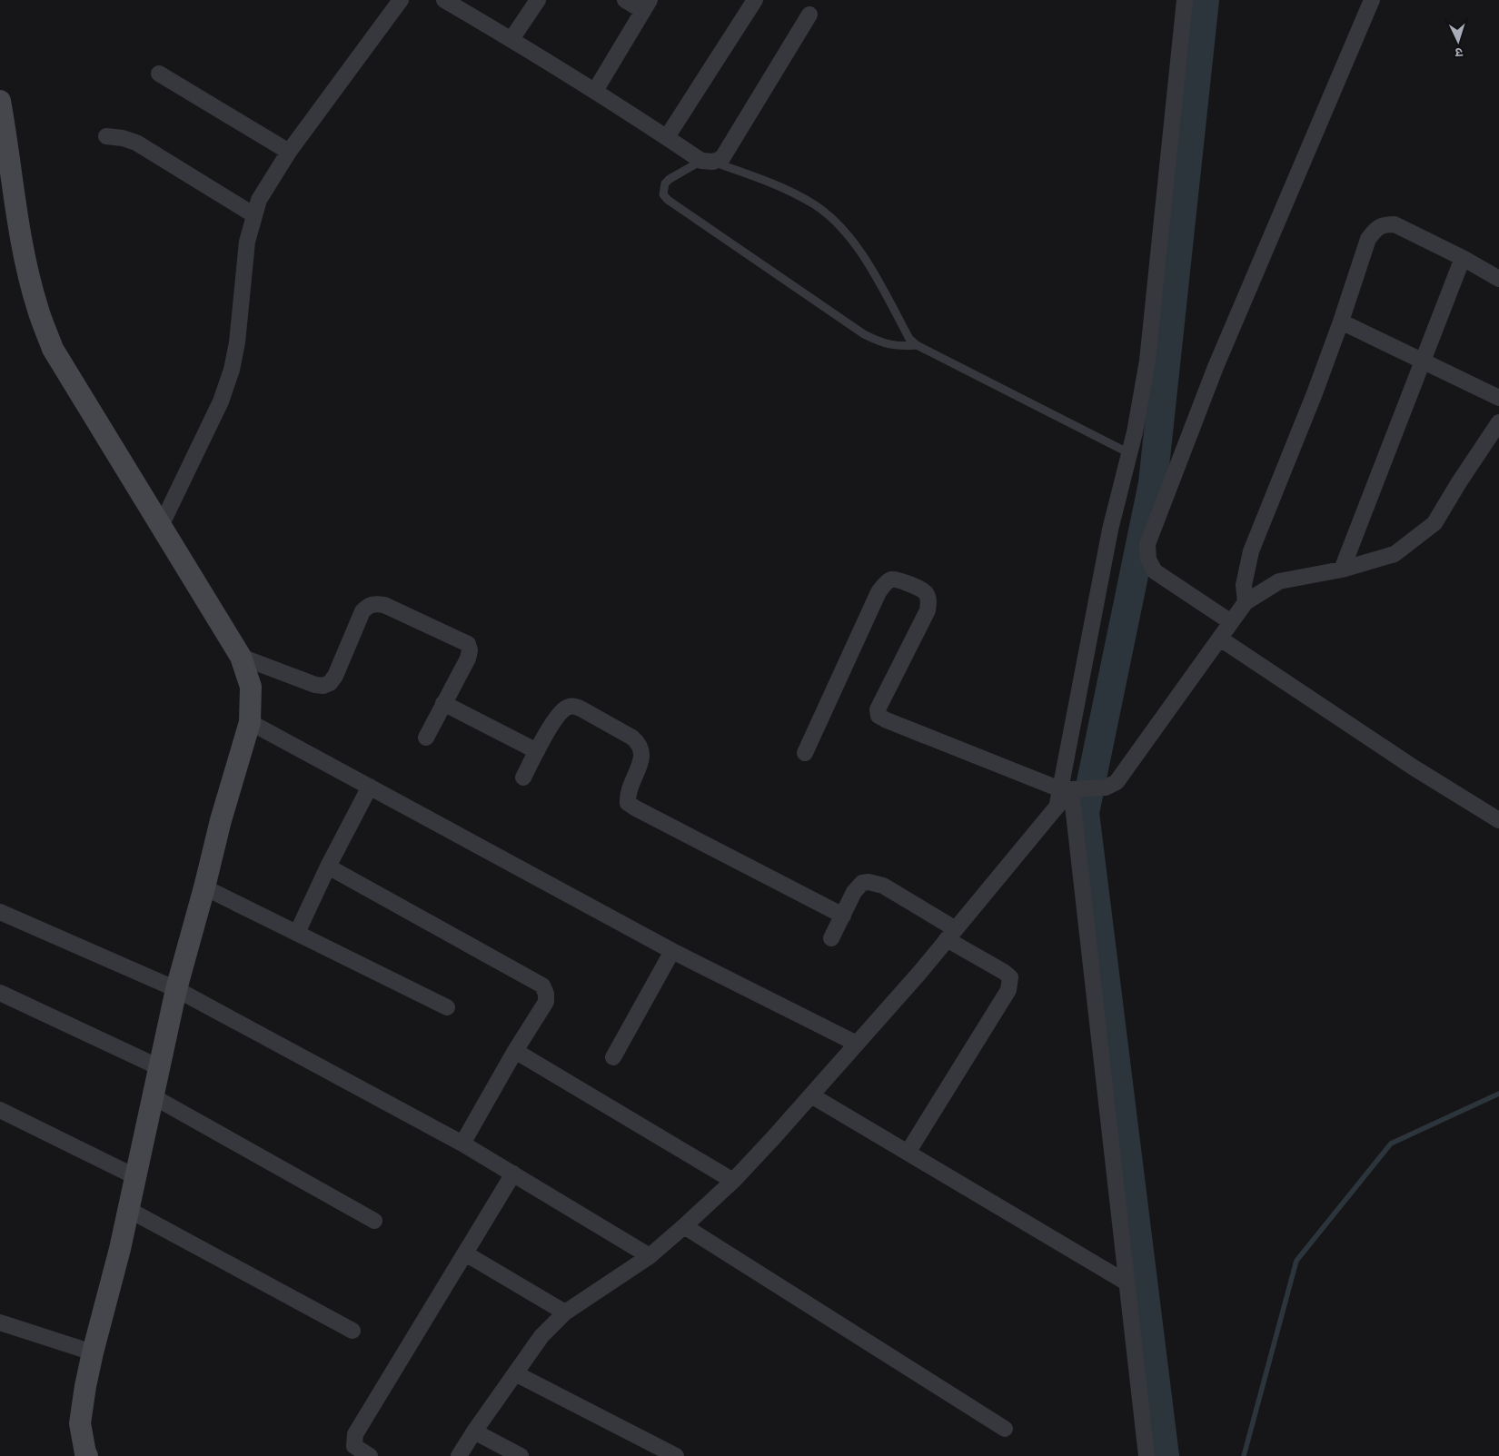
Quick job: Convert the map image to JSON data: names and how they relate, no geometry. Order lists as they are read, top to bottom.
{
  "north": "bottom"
}
